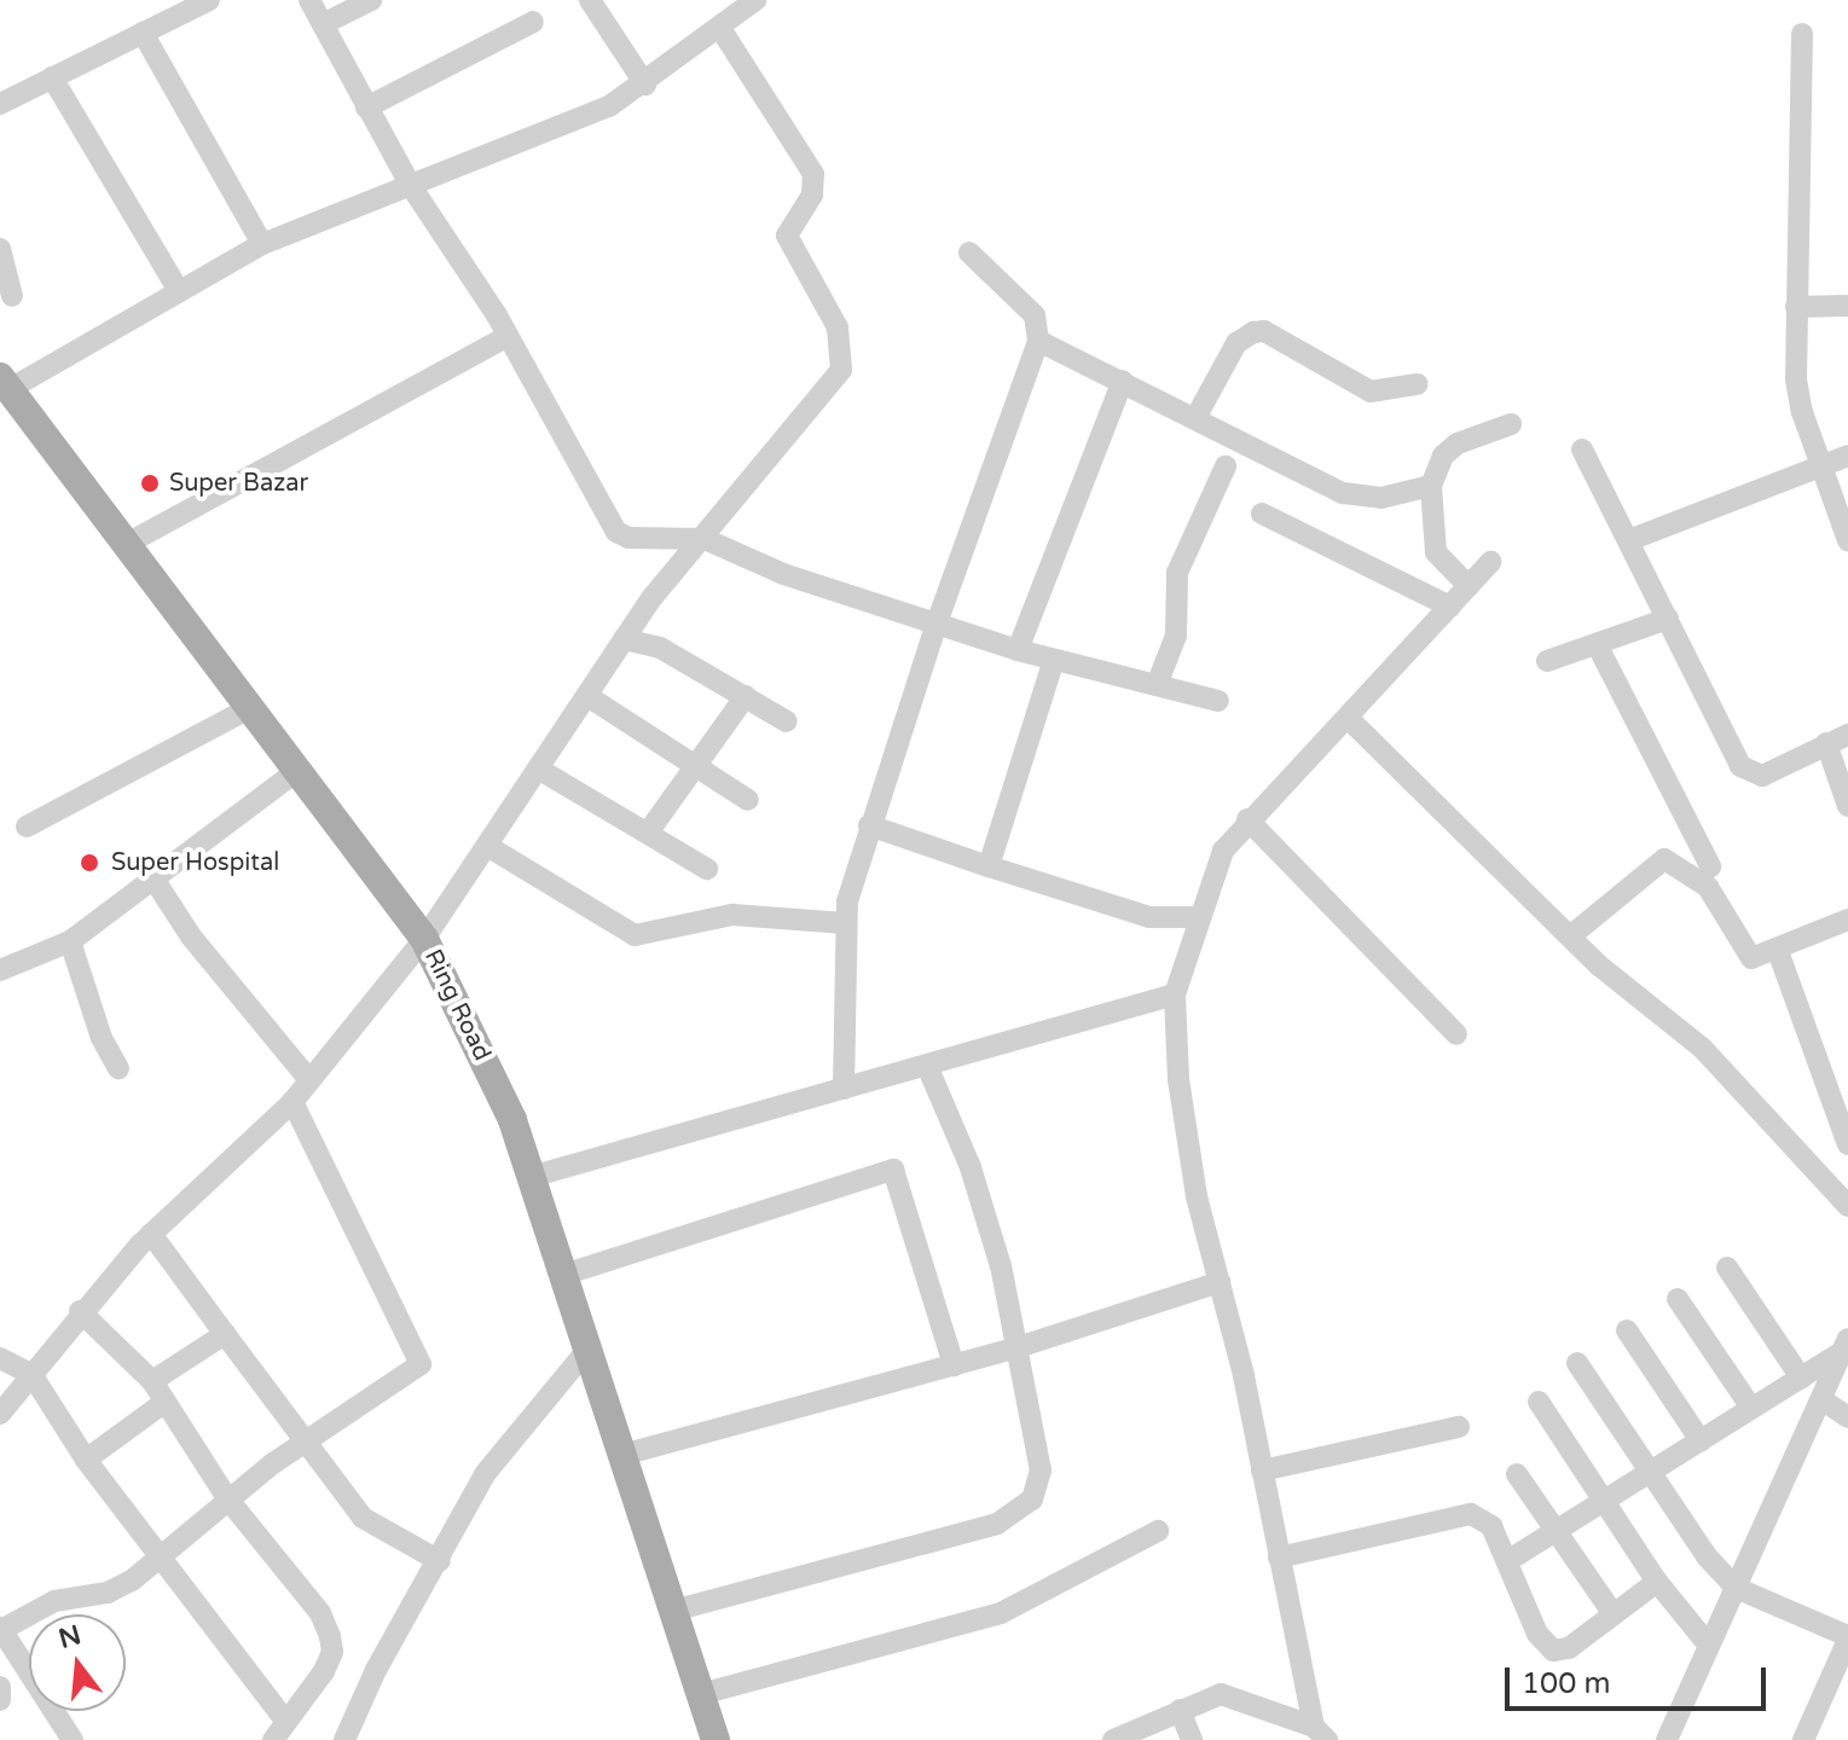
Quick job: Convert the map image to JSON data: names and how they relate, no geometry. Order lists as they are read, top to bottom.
{
  "streets": {
    "main road": ["Ring Road"]
  },
  "places": ["Super Bazar", "Super Hospital"],
  "scale_bar": "100 m",
  "north": "top"
}
